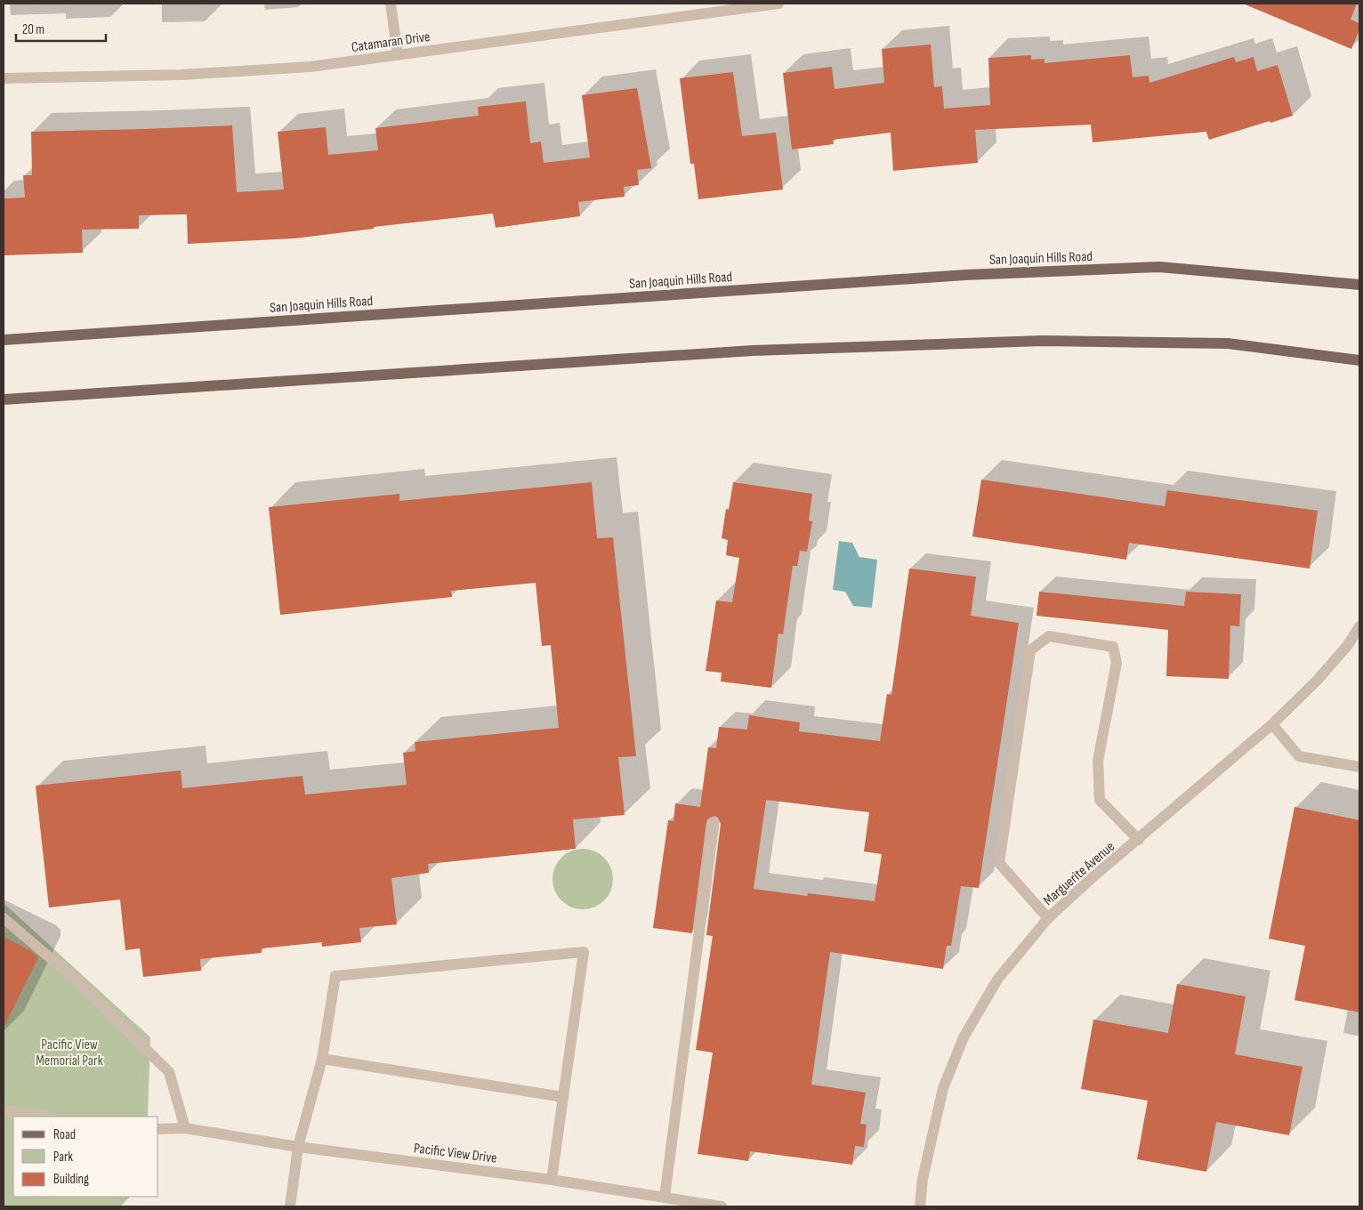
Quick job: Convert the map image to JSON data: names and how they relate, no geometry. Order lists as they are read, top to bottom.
{
  "streets": {
    "main road": ["San Joaquin Hills Road"],
    "street": ["Catamaran Drive", "Marguerite Avenue", "Pacific View Drive"]
  },
  "parks": ["Pacific View Memorial Park"],
  "legend": ["Road", "Park", "Building"],
  "scale_bar": "20 m"
}
